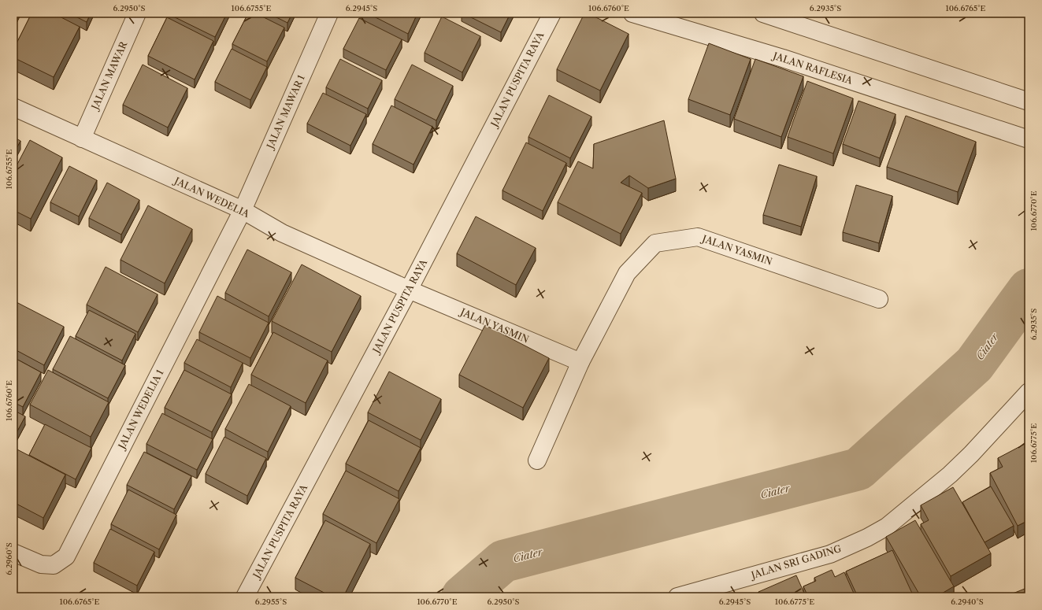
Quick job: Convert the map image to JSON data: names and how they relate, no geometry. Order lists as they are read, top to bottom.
{
  "streets": {
    "street": [
      "JALAN RAFLESIA",
      "JALAN MAWAR",
      "JALAN PUSPITA RAYA",
      "JALAN MAWAR 1",
      "JALAN WEDELIA",
      "JALAN YASMIN",
      "JALAN WEDELIA 1",
      "JALAN SRI GADING"
    ]
  },
  "crossings": [
    ["JALAN MAWAR", "JALAN WEDELIA"],
    ["JALAN PUSPITA RAYA", "JALAN WEDELIA"],
    ["JALAN PUSPITA RAYA", "JALAN YASMIN"],
    ["JALAN MAWAR 1", "JALAN WEDELIA"],
    ["JALAN MAWAR 1", "JALAN WEDELIA 1"],
    ["JALAN WEDELIA", "JALAN YASMIN"],
    ["JALAN WEDELIA", "JALAN WEDELIA 1"]
  ],
  "water": ["Ciater"],
  "coordinates": [
    "6.2950°S",
    "106.6755°E",
    "6.2945°S",
    "106.6760°E",
    "6.2935°S",
    "106.6765°E",
    "106.6770°E",
    "106.6775°E",
    "6.2960°S",
    "6.2955°S",
    "6.2940°S"
  ]
}
